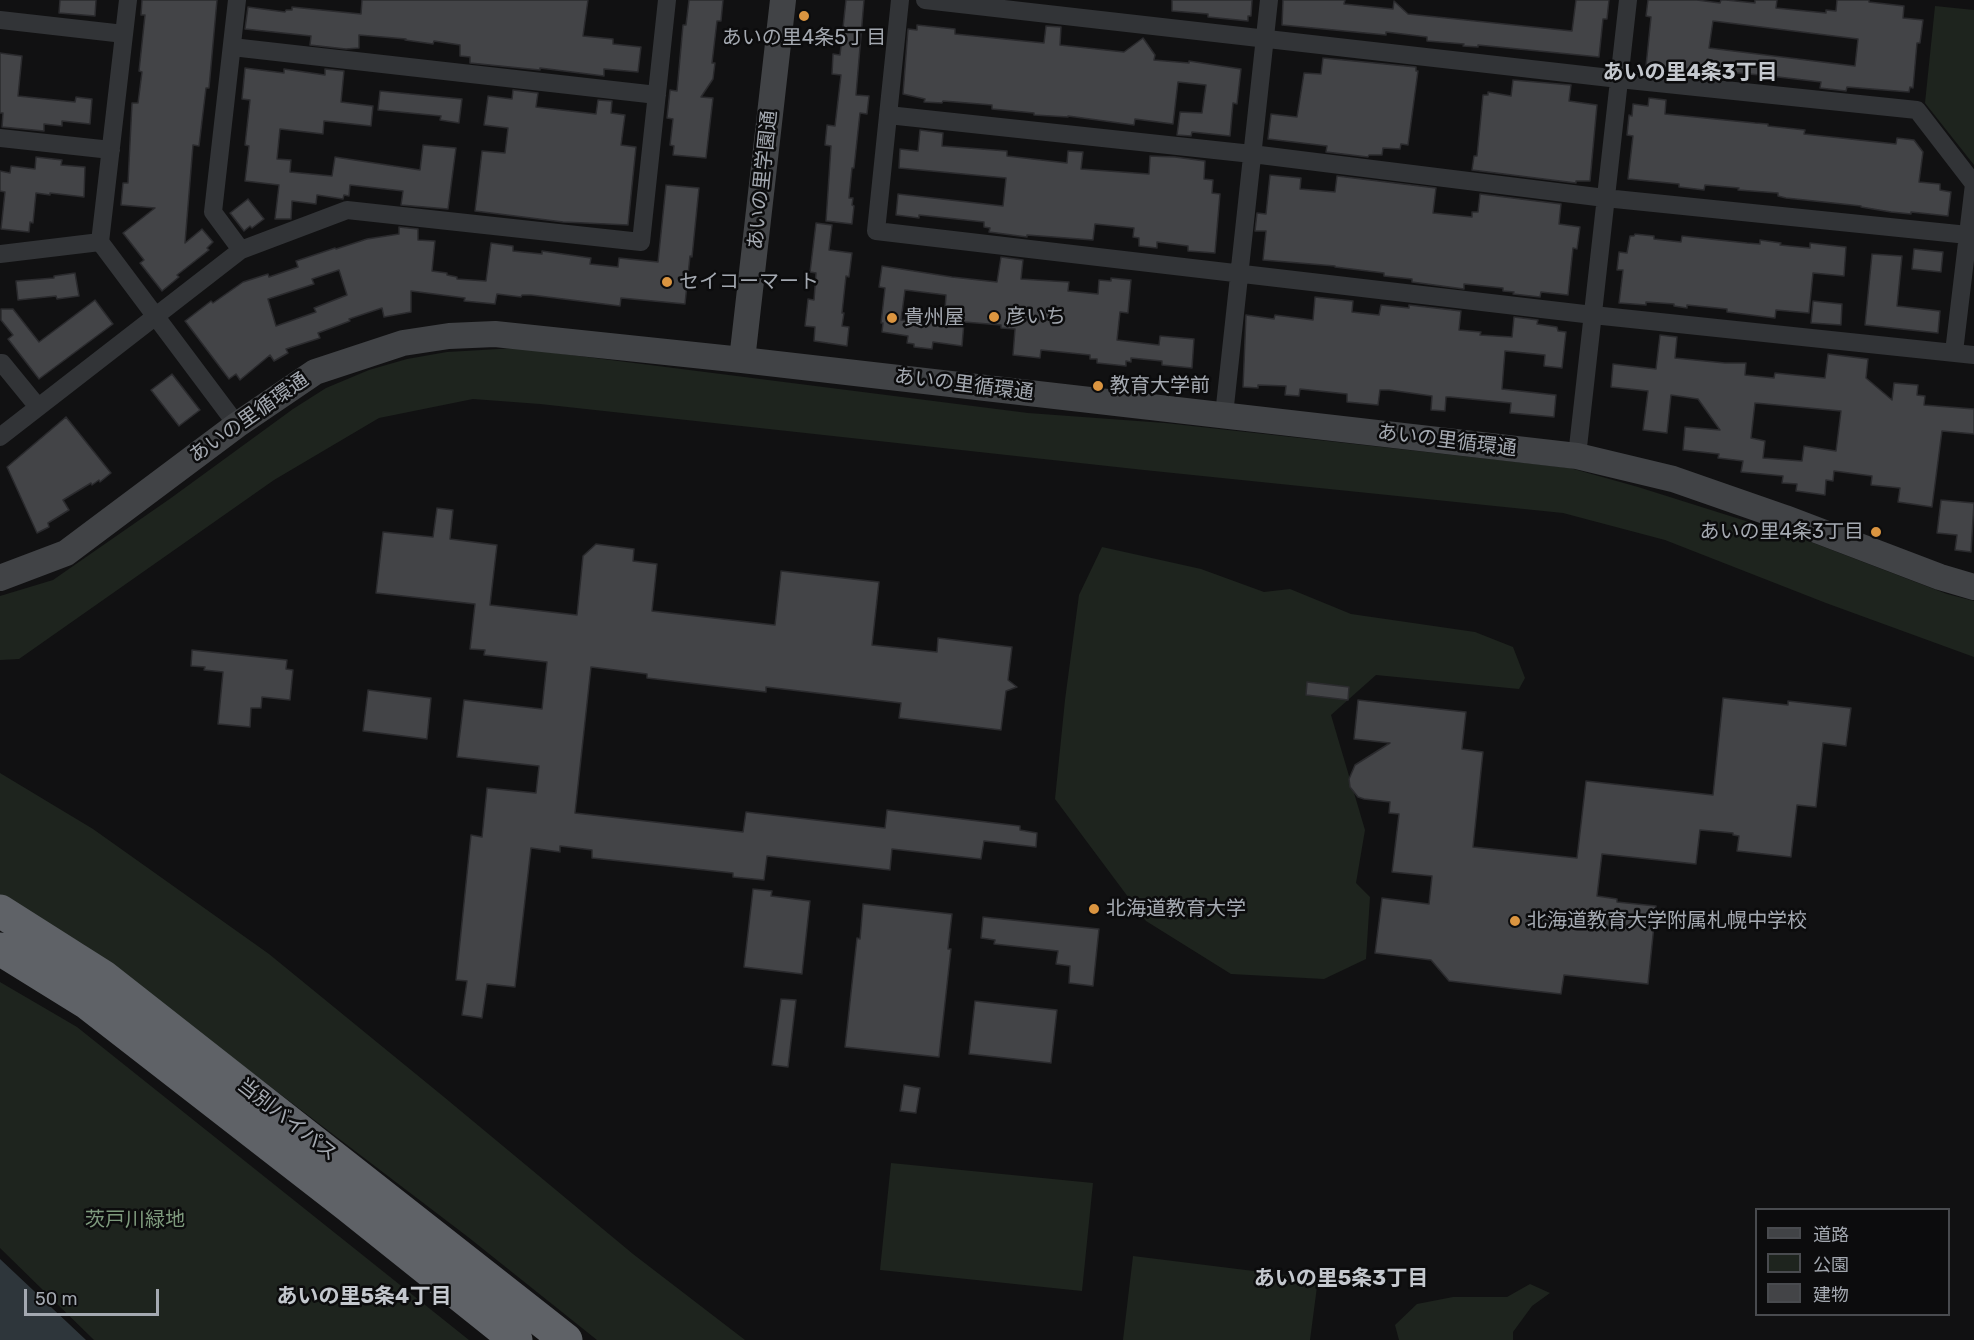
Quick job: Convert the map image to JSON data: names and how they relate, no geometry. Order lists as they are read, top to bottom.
{
  "streets": {
    "highway": ["当別バイパス"],
    "street": ["あいの里学園通", "あいの里循環通"]
  },
  "crossings": [
    ["あいの里学園通", "あいの里循環通"]
  ],
  "districts": ["あいの里4条3丁目", "あいの里5条3丁目", "あいの里5条4丁目"],
  "parks": ["茨戸川緑地"],
  "places": [
    "あいの里4条5丁目",
    "セイコーマート",
    "彦いち",
    "貴州屋",
    "教育大学前",
    "あいの里4条3丁目",
    "北海道教育大学",
    "北海道教育大学附属札幌中学校"
  ],
  "legend": ["道路", "公園", "建物"],
  "scale_bar": "50 m"
}
